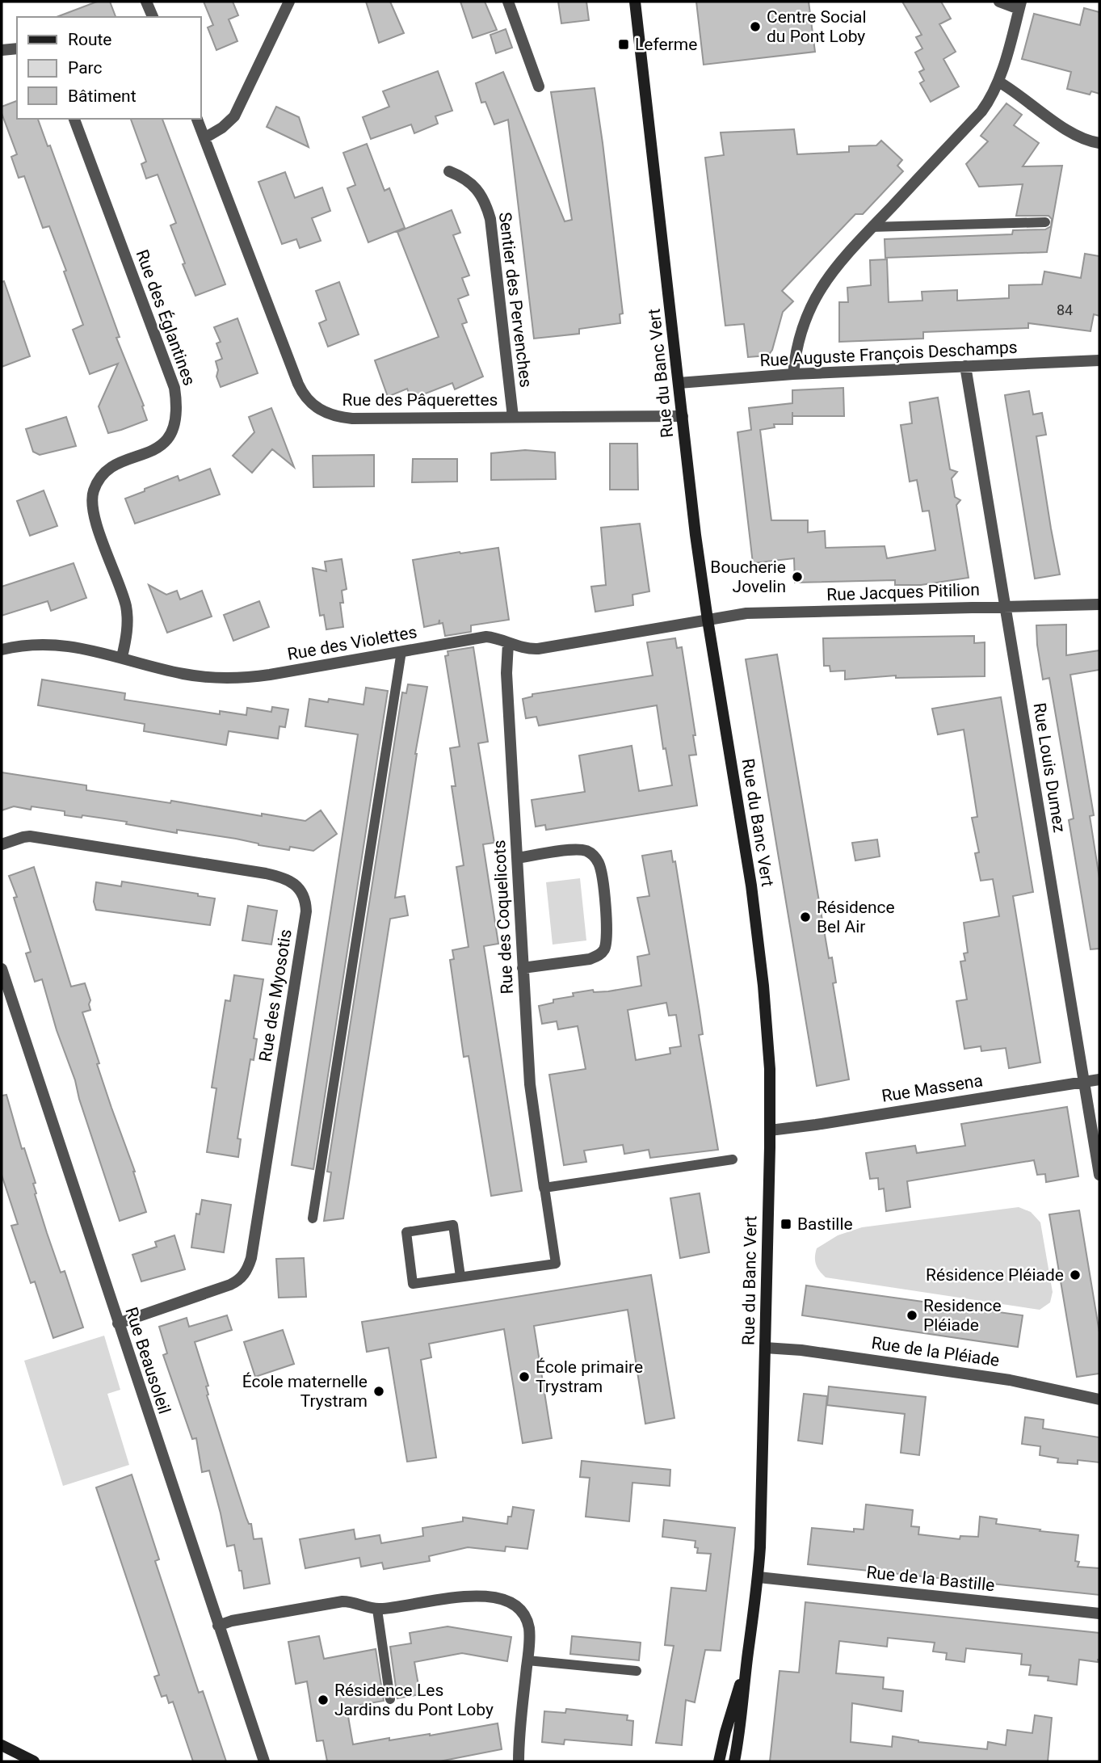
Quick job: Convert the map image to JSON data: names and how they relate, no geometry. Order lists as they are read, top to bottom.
{
  "streets": {
    "street": [
      "Sentier des Pervenches",
      "Rue des Églantines",
      "Rue Auguste François Deschamps",
      "Rue du Banc Vert",
      "Rue des Pâquerettes",
      "Rue Jacques Pitilion",
      "Rue des Violettes",
      "Rue Louis Dumez",
      "Rue des Coquelicots",
      "Rue des Myosotis",
      "Rue Massena",
      "Rue de la Pléiade",
      "Rue Beausoleil",
      "Rue de la Bastille"
    ]
  },
  "crossings": [
    ["Sentier des Pervenches", "Rue des Pâquerettes"],
    ["Rue des Églantines", "Rue des Violettes"],
    ["Rue Auguste François Deschamps", "Rue du Banc Vert"],
    ["Rue Auguste François Deschamps", "Rue Louis Dumez"],
    ["Rue du Banc Vert", "Rue des Pâquerettes"],
    ["Rue du Banc Vert", "Rue Jacques Pitilion"],
    ["Rue du Banc Vert", "Rue des Violettes"],
    ["Rue du Banc Vert", "Rue Massena"],
    ["Rue du Banc Vert", "Rue de la Pléiade"],
    ["Rue du Banc Vert", "Rue de la Bastille"],
    ["Rue Jacques Pitilion", "Rue des Violettes"],
    ["Rue Jacques Pitilion", "Rue Louis Dumez"],
    ["Rue des Violettes", "Rue des Coquelicots"],
    ["Rue Louis Dumez", "Rue Massena"],
    ["Rue des Myosotis", "Rue Beausoleil"]
  ],
  "places": {
    "other": [
      "Centre Social du Pont Loby",
      "Boucherie Jovelin",
      "Résidence Bel Air",
      "Résidence Pléiade",
      "Residence Pléiade",
      "École primaire Trystram",
      "École maternelle Trystram",
      "Résidence Les Jardins du Pont Loby"
    ],
    "transit": ["Leferme", "Bastille"]
  },
  "house_numbers": ["84"],
  "legend": ["Route", "Parc", "Bâtiment"]
}
